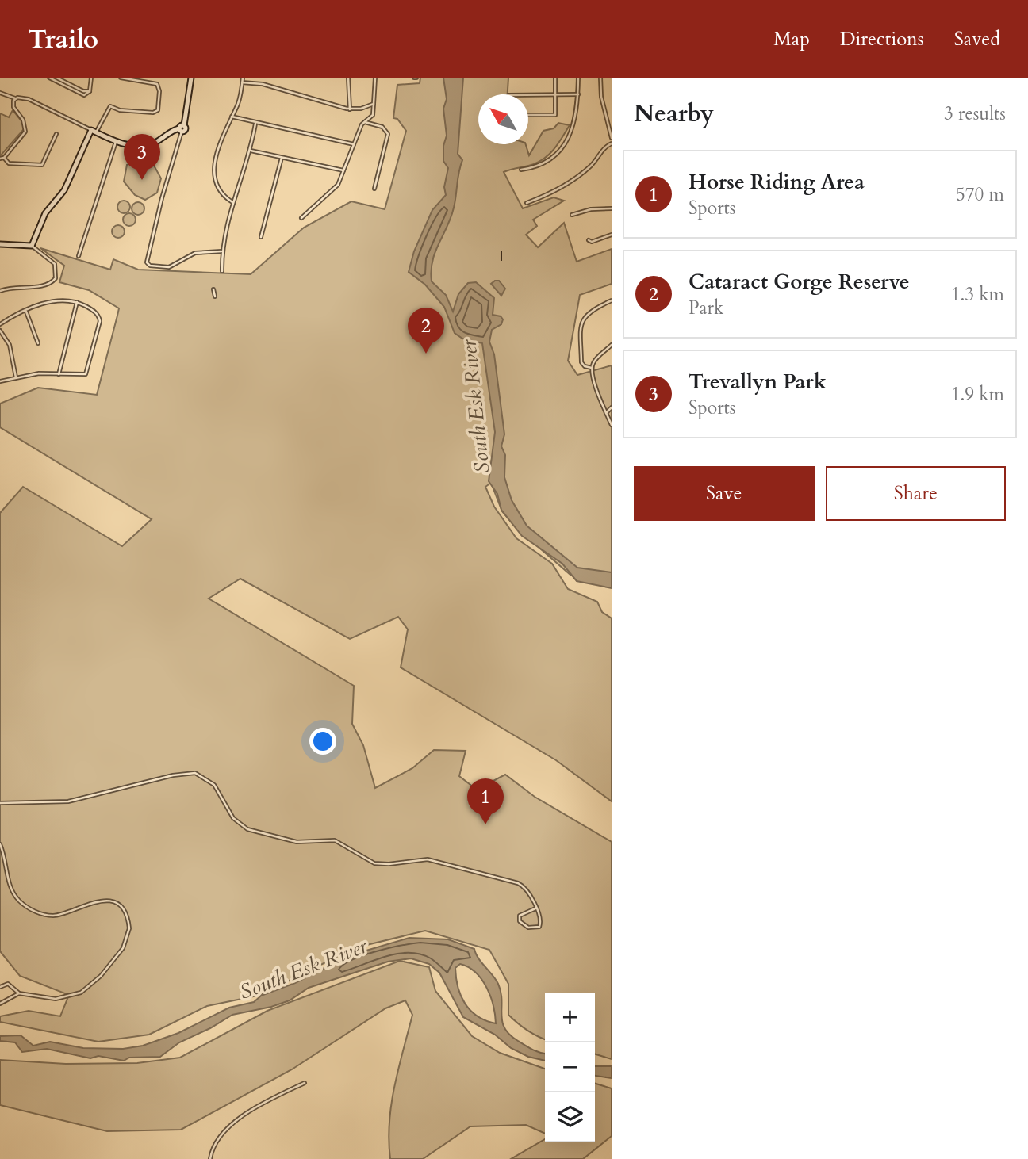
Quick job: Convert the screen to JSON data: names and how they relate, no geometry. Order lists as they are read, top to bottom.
{
  "water": ["South Esk River"],
  "north": "top left",
  "page": {
    "header": "Trailo",
    "nav": ["Map", "Directions", "Saved"],
    "heading": ["Nearby", "3 results"],
    "pins": ["3", "2", "1"],
    "list": [
      {
        "mark": "1",
        "name": "Horse Riding Area",
        "note": "Sports",
        "value": "570 m"
      },
      {
        "mark": "2",
        "name": "Cataract Gorge Reserve",
        "note": "Park",
        "value": "1.3 km"
      },
      {
        "mark": "3",
        "name": "Trevallyn Park",
        "note": "Sports",
        "value": "1.9 km"
      }
    ],
    "buttons": ["Save", "Share"],
    "map_buttons": ["+", "−"]
  }
}
